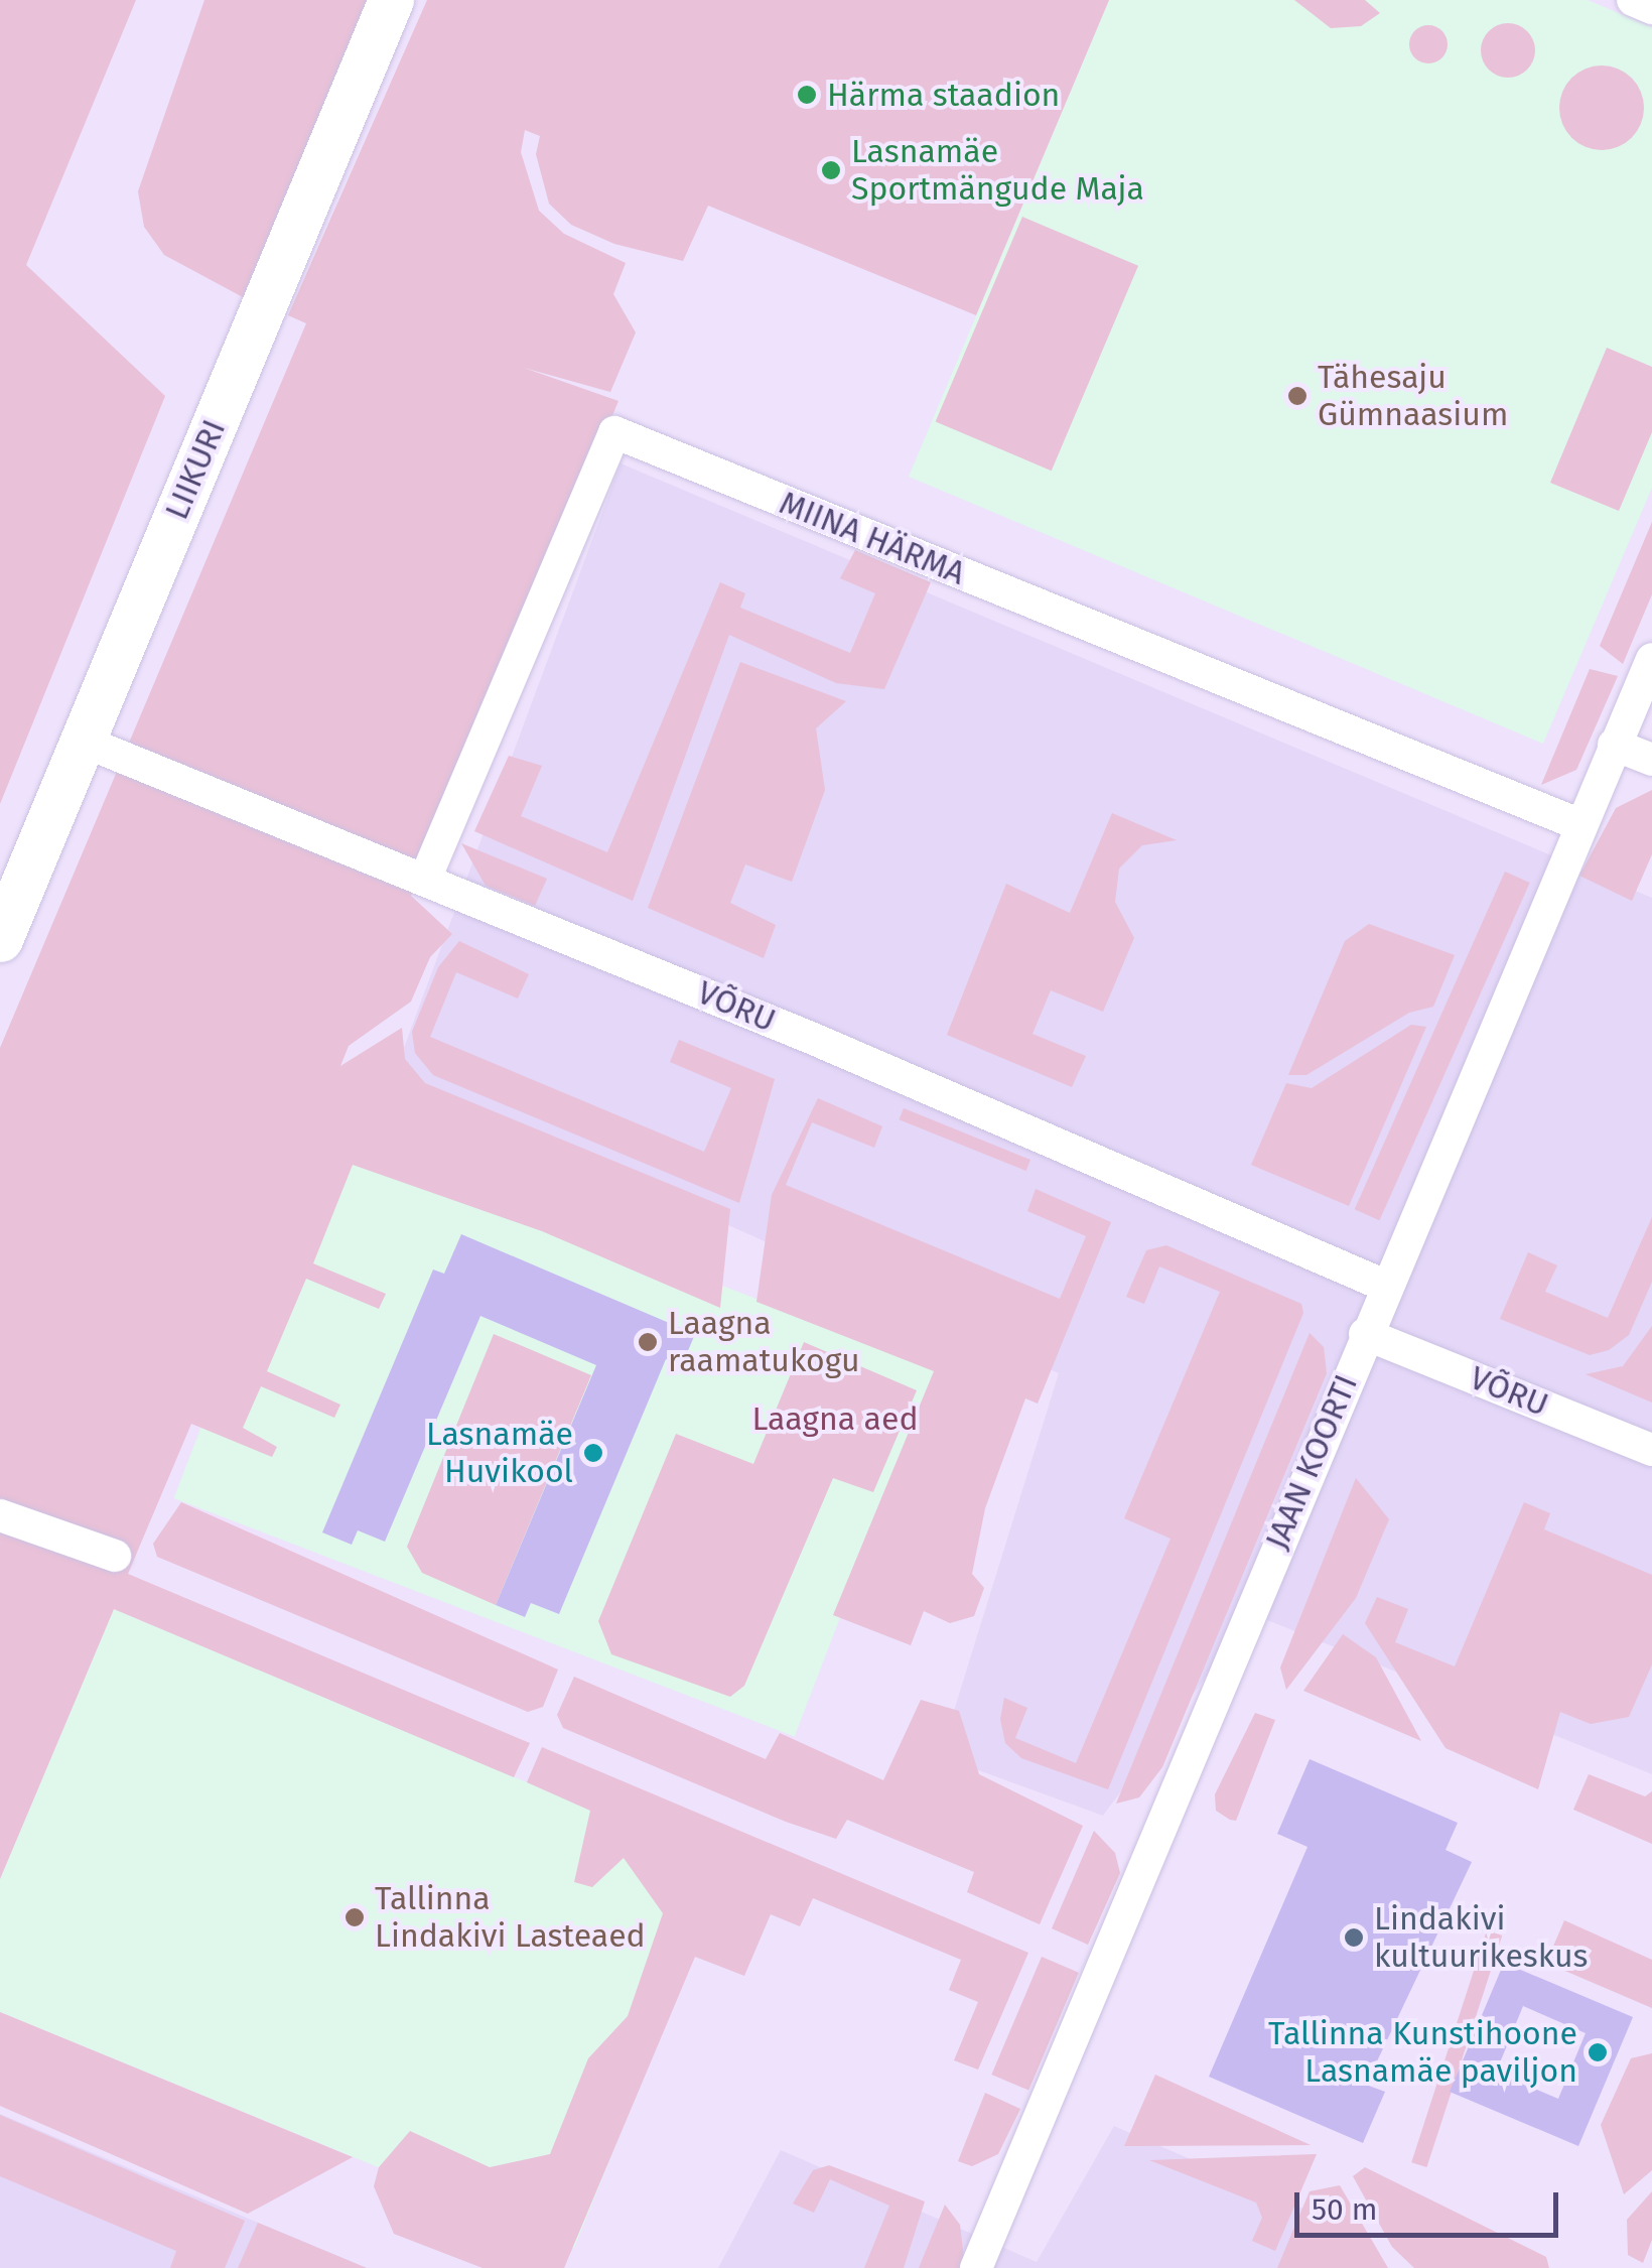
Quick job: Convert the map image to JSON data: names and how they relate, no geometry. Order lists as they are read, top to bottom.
{
  "streets": {
    "street": [
      "LIIKURI",
      "MIINA HÄRMA",
      "VÕRU",
      "JAAN KOORTI"
    ]
  },
  "crossings": [
    ["LIIKURI", "VÕRU"],
    ["MIINA HÄRMA", "VÕRU"],
    ["MIINA HÄRMA", "JAAN KOORTI"],
    ["VÕRU", "JAAN KOORTI"]
  ],
  "parks": ["Laagna aed"],
  "places": [
    "Härma staadion",
    "Lasnamäe Sportmängude Maja",
    "Tähesaju Gümnaasium",
    "Laagna raamatukogu",
    "Lasnamäe Huvikool",
    "Tallinna Lindakivi Lasteaed",
    "Lindakivi kultuurikeskus",
    "Tallinna Kunstihoone Lasnamäe paviljon"
  ],
  "scale_bar": "50 m"
}
